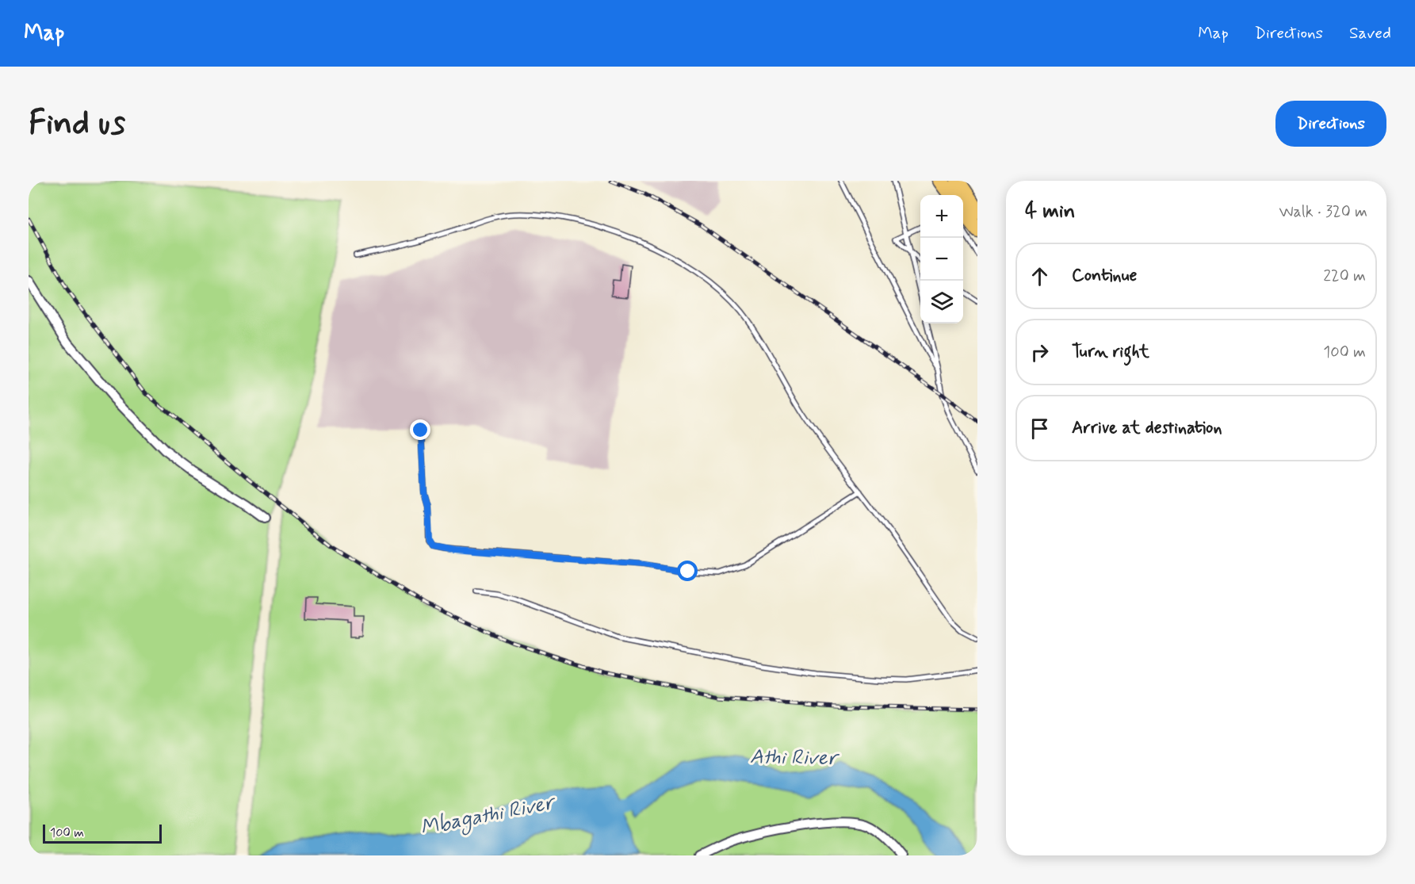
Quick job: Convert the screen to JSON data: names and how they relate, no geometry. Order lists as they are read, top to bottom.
{
  "water": ["Athi River", "Mbagathi River"],
  "scale_bar": "100 m",
  "page": {
    "header": "Map",
    "nav": ["Map", "Directions", "Saved"],
    "buttons": "Directions",
    "title": "Find us",
    "heading": ["4 min", "Walk · 320 m"],
    "map_buttons": ["+", "−"],
    "list": [
      ["Continue", "220 m"],
      ["Turn right", "100 m"],
      "Arrive at destination"
    ],
    "scale": "100 m"
  }
}
